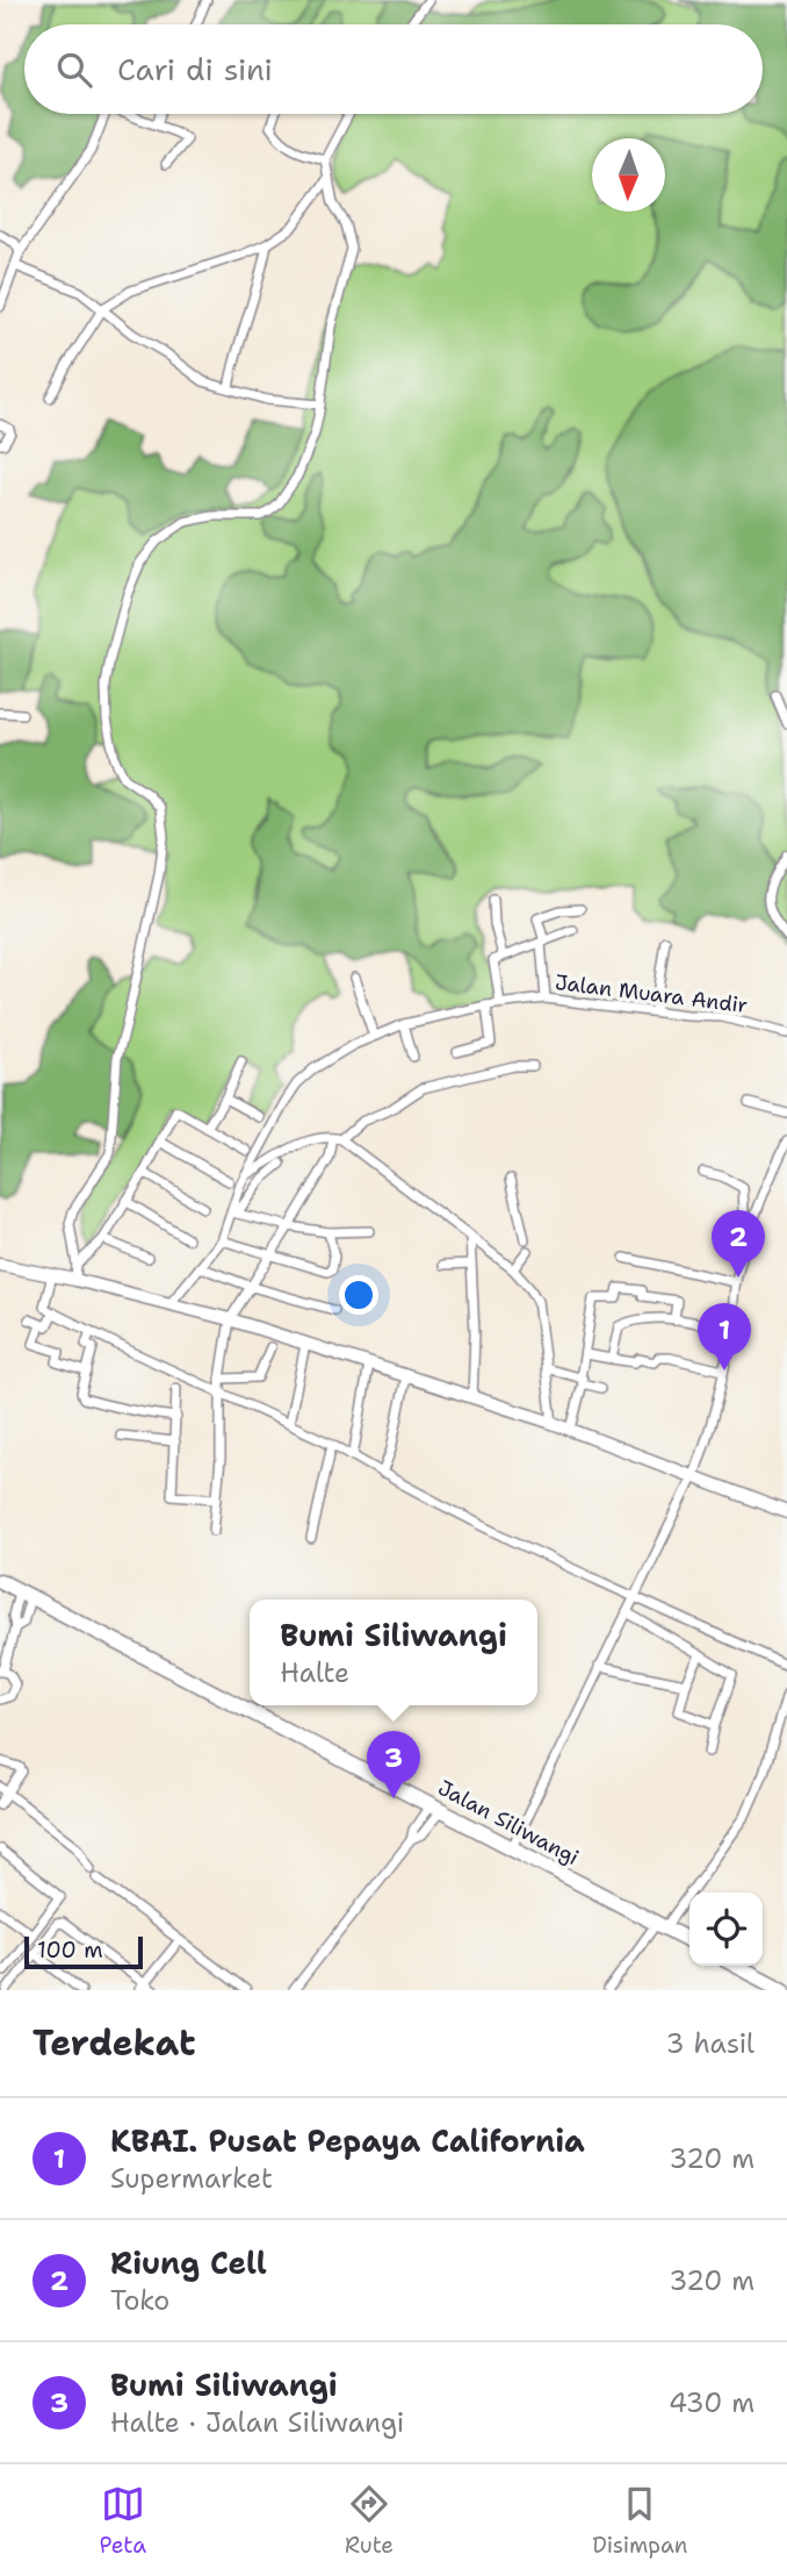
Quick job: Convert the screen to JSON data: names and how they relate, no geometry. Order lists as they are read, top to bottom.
{
  "streets": {
    "main road": ["Jalan Siliwangi"],
    "street": ["Jalan Muara Andir"]
  },
  "scale_bar": "100 m",
  "north": "bottom",
  "page": {
    "search": "Cari di sini",
    "pins": ["2", "1", "3"],
    "popup": ["Bumi Siliwangi", "Halte"],
    "scale": "100 m",
    "heading": ["Terdekat", "3 hasil"],
    "list": [
      {
        "mark": "1",
        "name": "KBAI. Pusat Pepaya California",
        "note": "Supermarket",
        "value": "320 m"
      },
      {
        "mark": "2",
        "name": "Riung Cell",
        "note": "Toko",
        "value": "320 m"
      },
      {
        "mark": "3",
        "name": "Bumi Siliwangi",
        "note": "Halte · Jalan Siliwangi",
        "value": "430 m"
      }
    ],
    "nav": ["Peta", "Rute", "Disimpan"]
  }
}
